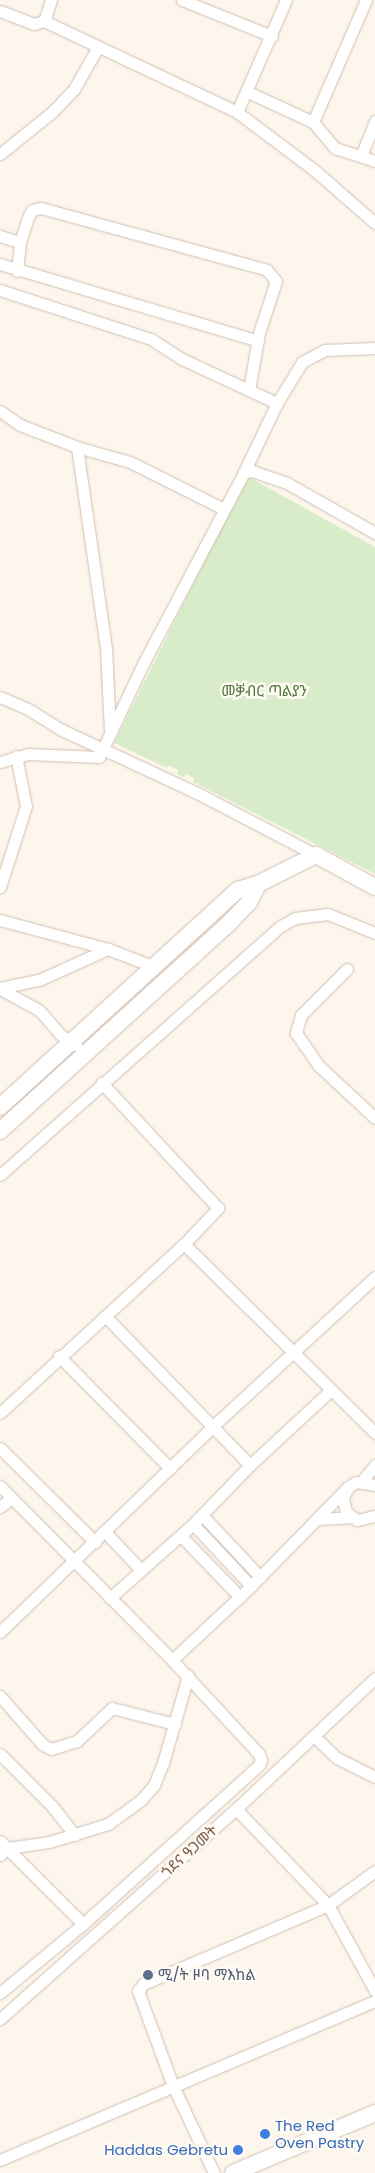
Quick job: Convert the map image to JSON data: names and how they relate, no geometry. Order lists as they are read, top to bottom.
{
  "streets": {
    "street": ["ጎደና ዓጋመት"]
  },
  "parks": ["መቓብር ጣልያን"],
  "places": ["ሚ/ት ዞባ ማእከል", "The Red Oven Pastry", "Haddas Gebretu"]
}
